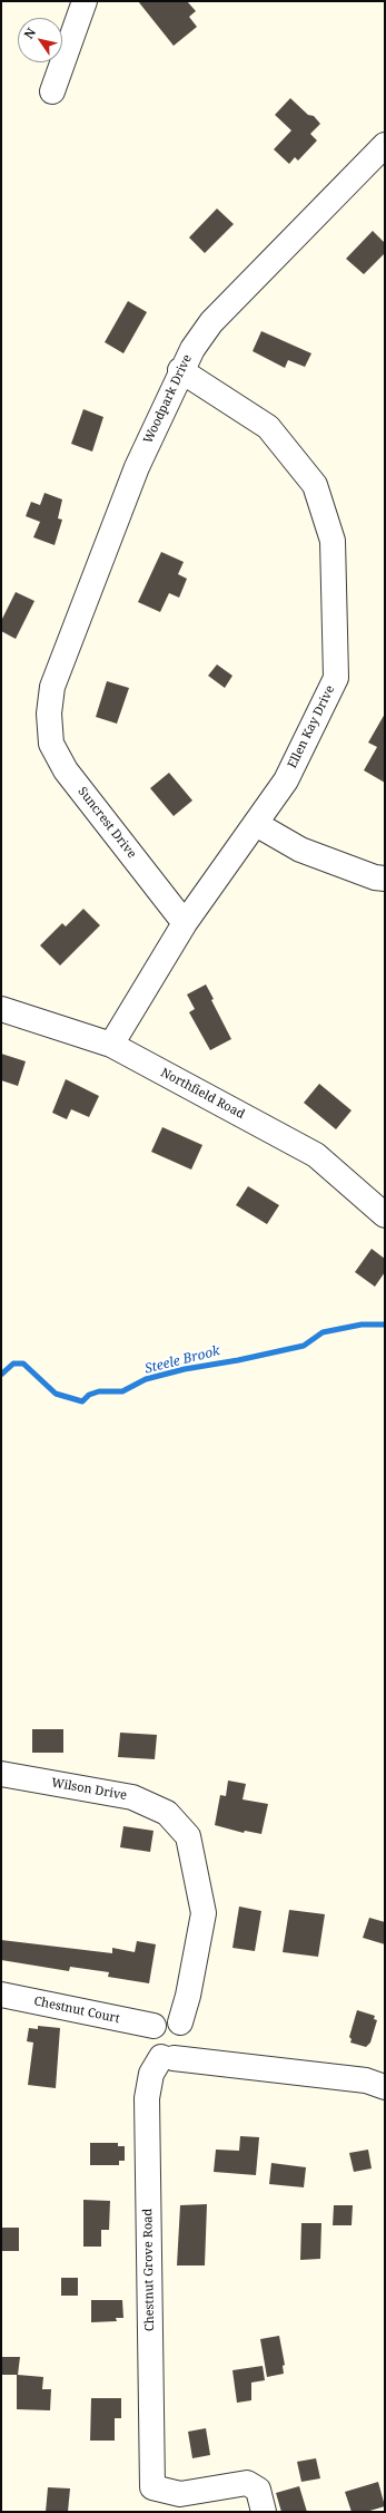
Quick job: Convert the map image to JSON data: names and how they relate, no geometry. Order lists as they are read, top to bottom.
{
  "streets": {
    "street": [
      "Woodpark Drive",
      "Ellen Kay Drive",
      "Suncrest Drive",
      "Northfield Road",
      "Wilson Drive",
      "Chestnut Court",
      "Chestnut Grove Road"
    ]
  },
  "crossings": [
    ["Woodpark Drive", "Ellen Kay Drive"],
    ["Woodpark Drive", "Suncrest Drive"],
    ["Ellen Kay Drive", "Suncrest Drive"],
    ["Ellen Kay Drive", "Northfield Road"],
    ["Wilson Drive", "Chestnut Court"],
    ["Wilson Drive", "Chestnut Grove Road"],
    ["Chestnut Court", "Chestnut Grove Road"]
  ],
  "water": ["Steele Brook"],
  "north": "top left"
}
